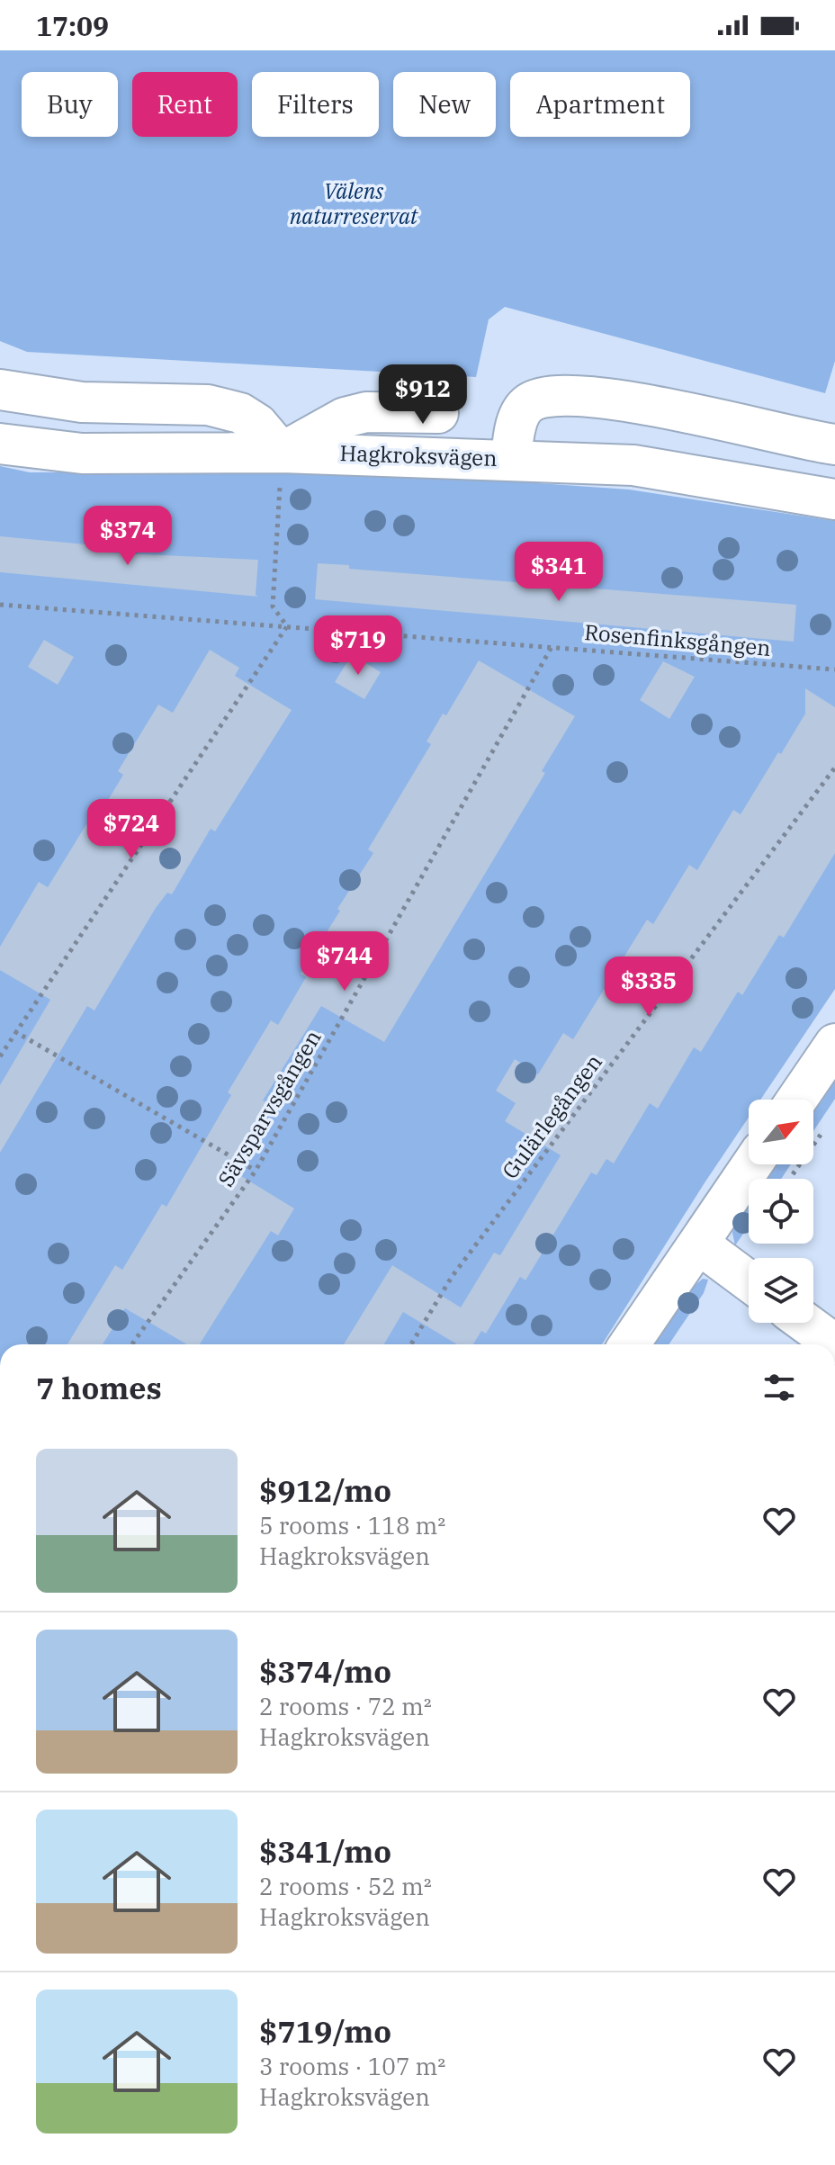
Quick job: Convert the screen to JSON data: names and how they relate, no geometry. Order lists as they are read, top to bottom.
{
  "streets": {
    "street": ["Hagkroksvägen"],
    "path": ["Rosenfinksgången", "Sävsparvsgången", "Gulärlegången"]
  },
  "crossings": [
    ["Rosenfinksgången", "Sävsparvsgången"]
  ],
  "parks": ["Välens naturreservat"],
  "north": "top right",
  "page": {
    "status": "17:09",
    "chip": [
      "Buy",
      "Rent",
      "Filters",
      "New",
      "Apartment"
    ],
    "price": [
      "$912",
      "$374",
      "$341",
      "$719",
      "$724",
      "$744",
      "$335"
    ],
    "heading": "7 homes",
    "list": [
      {
        "name": "$912/mo",
        "note": "5 rooms · 118 m² · Hagkroksvägen"
      },
      {
        "name": "$374/mo",
        "note": "2 rooms · 72 m² · Hagkroksvägen"
      },
      {
        "name": "$341/mo",
        "note": "2 rooms · 52 m² · Hagkroksvägen"
      },
      {
        "name": "$719/mo",
        "note": "3 rooms · 107 m² · Hagkroksvägen"
      }
    ]
  }
}
